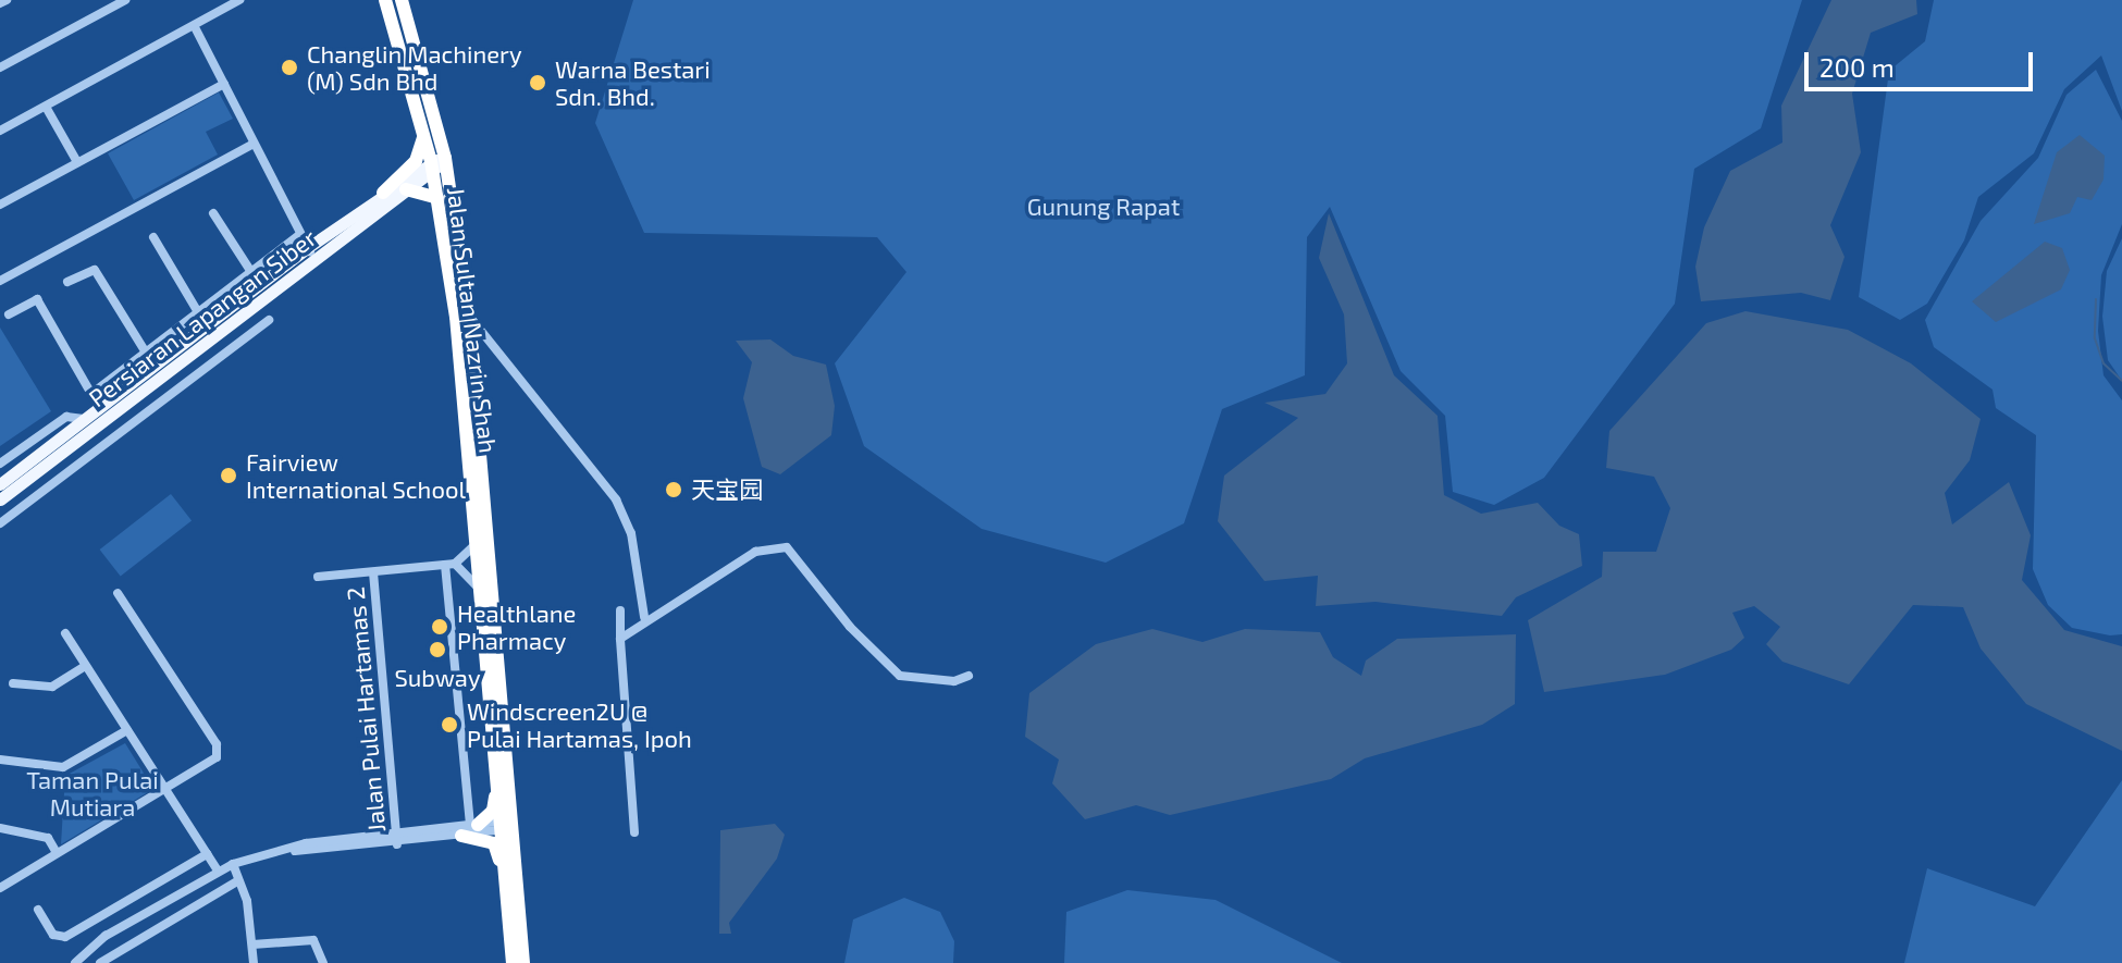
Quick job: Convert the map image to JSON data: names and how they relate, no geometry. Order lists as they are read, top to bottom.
{
  "streets": {
    "highway": ["Jalan Sultan Nazrin Shah"],
    "main road": ["Persiaran Lapangan Siber"],
    "street": ["Jalan Pulai Hartamas 2"]
  },
  "crossings": [
    ["Persiaran Lapangan Siber", "Jalan Sultan Nazrin Shah"]
  ],
  "parks": ["Gunung Rapat", "Taman Pulai Mutiara"],
  "places": [
    "Changlin Machinery (M) Sdn Bhd",
    "Warna Bestari Sdn. Bhd.",
    "Fairview International School",
    "天宝园",
    "Healthlane Pharmacy",
    "Subway",
    "Windscreen2U @ Pulai Hartamas, Ipoh"
  ],
  "scale_bar": "200 m"
}
